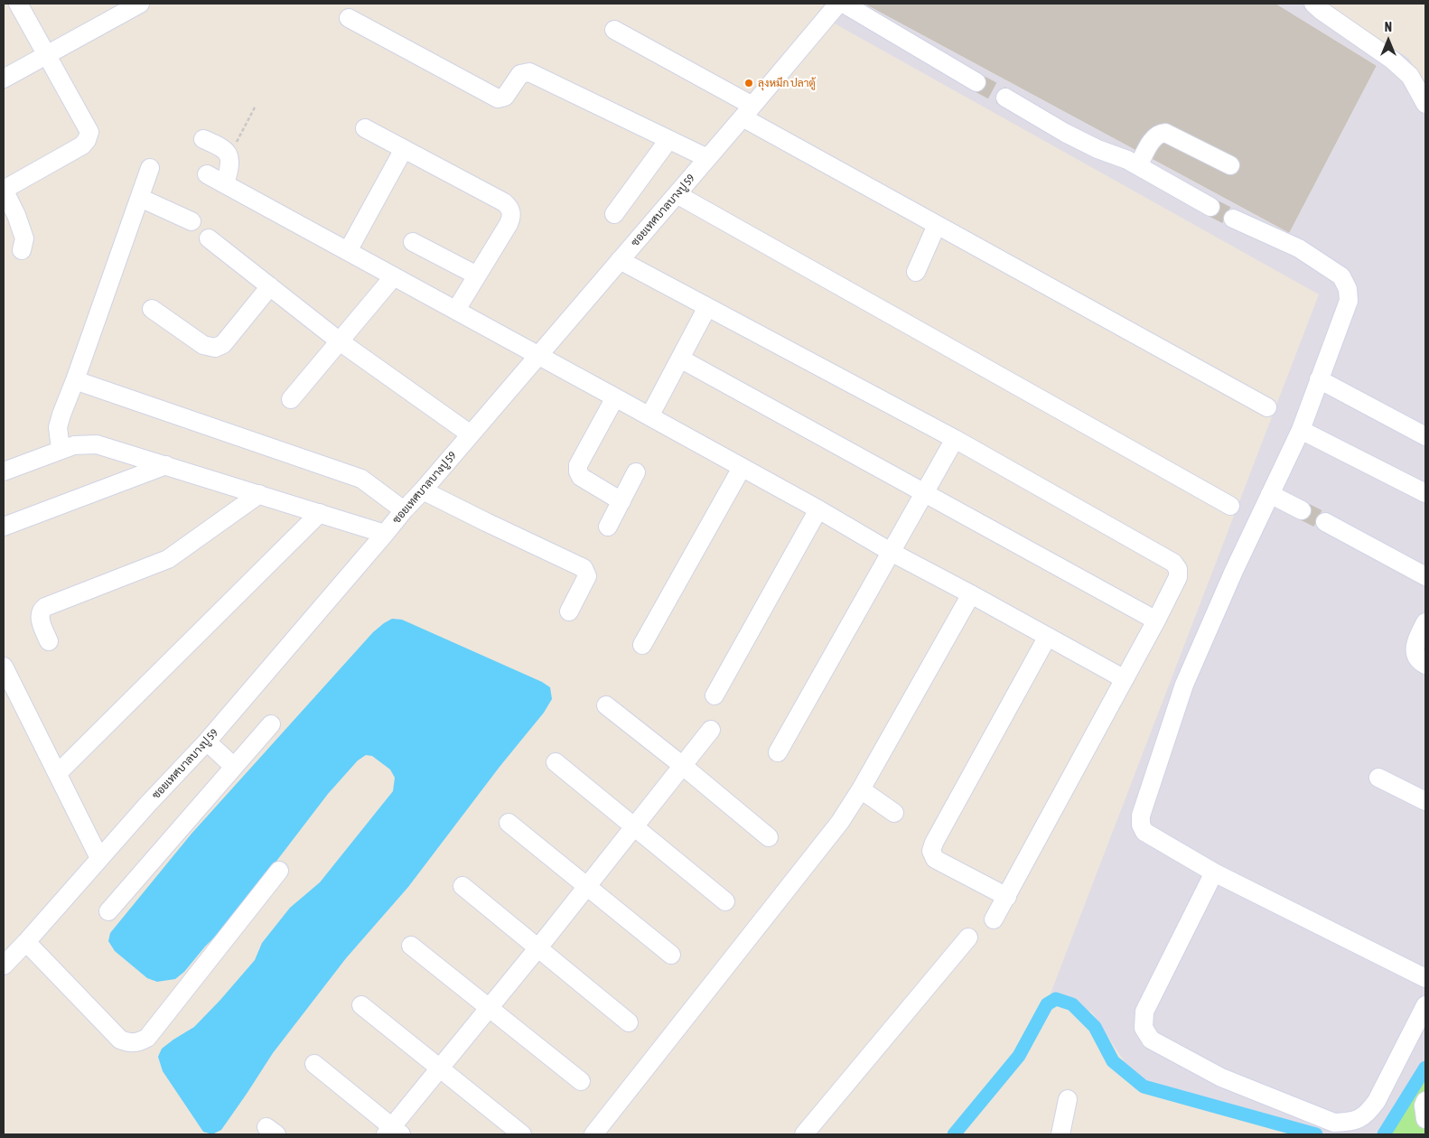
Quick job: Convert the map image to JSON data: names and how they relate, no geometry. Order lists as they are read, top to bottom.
{
  "streets": {
    "street": ["ซอยเทศบาลบางปู 59"]
  },
  "places": ["ลุงหมึก ปลาตู้"],
  "north": "top"
}
